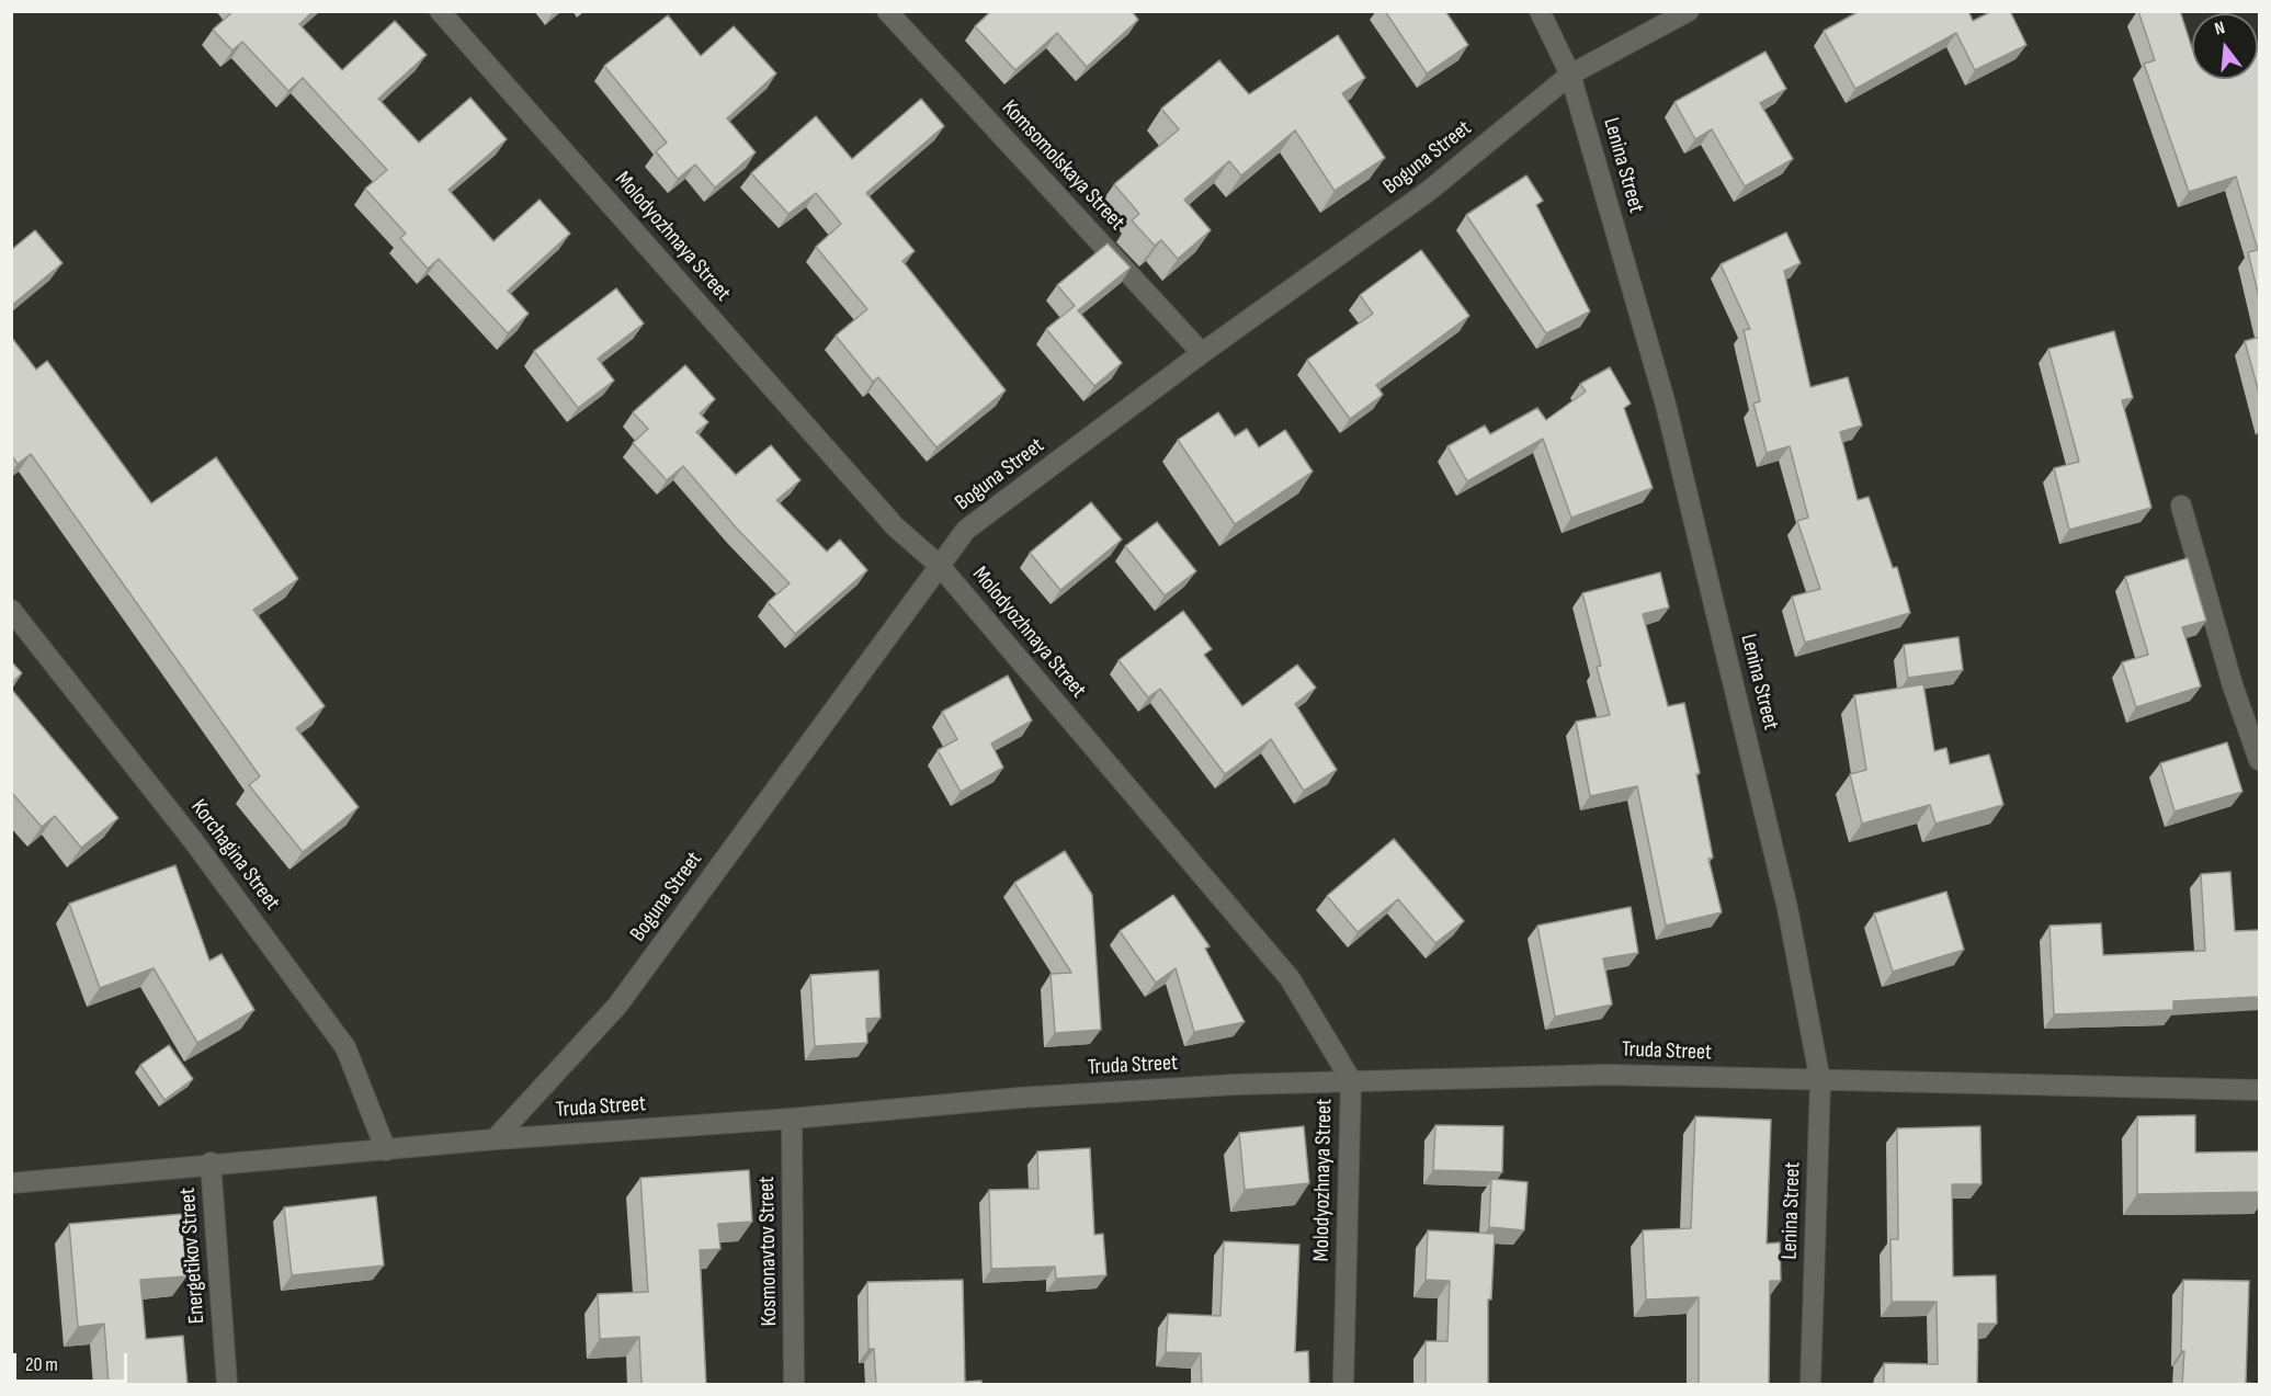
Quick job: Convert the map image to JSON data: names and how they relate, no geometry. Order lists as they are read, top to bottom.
{
  "streets": {
    "street": [
      "Boguna Street",
      "Komsomolskaya Street",
      "Lenina Street",
      "Molodyozhnaya Street",
      "Korchagina Street",
      "Truda Street",
      "Kosmonavtov Street",
      "Energetikov Street"
    ]
  },
  "crossings": [
    ["Boguna Street", "Komsomolskaya Street"],
    ["Boguna Street", "Lenina Street"],
    ["Boguna Street", "Molodyozhnaya Street"],
    ["Boguna Street", "Truda Street"],
    ["Lenina Street", "Truda Street"],
    ["Molodyozhnaya Street", "Truda Street"],
    ["Korchagina Street", "Truda Street"],
    ["Truda Street", "Kosmonavtov Street"],
    ["Truda Street", "Energetikov Street"]
  ],
  "scale_bar": "20 m",
  "north": "top"
}
